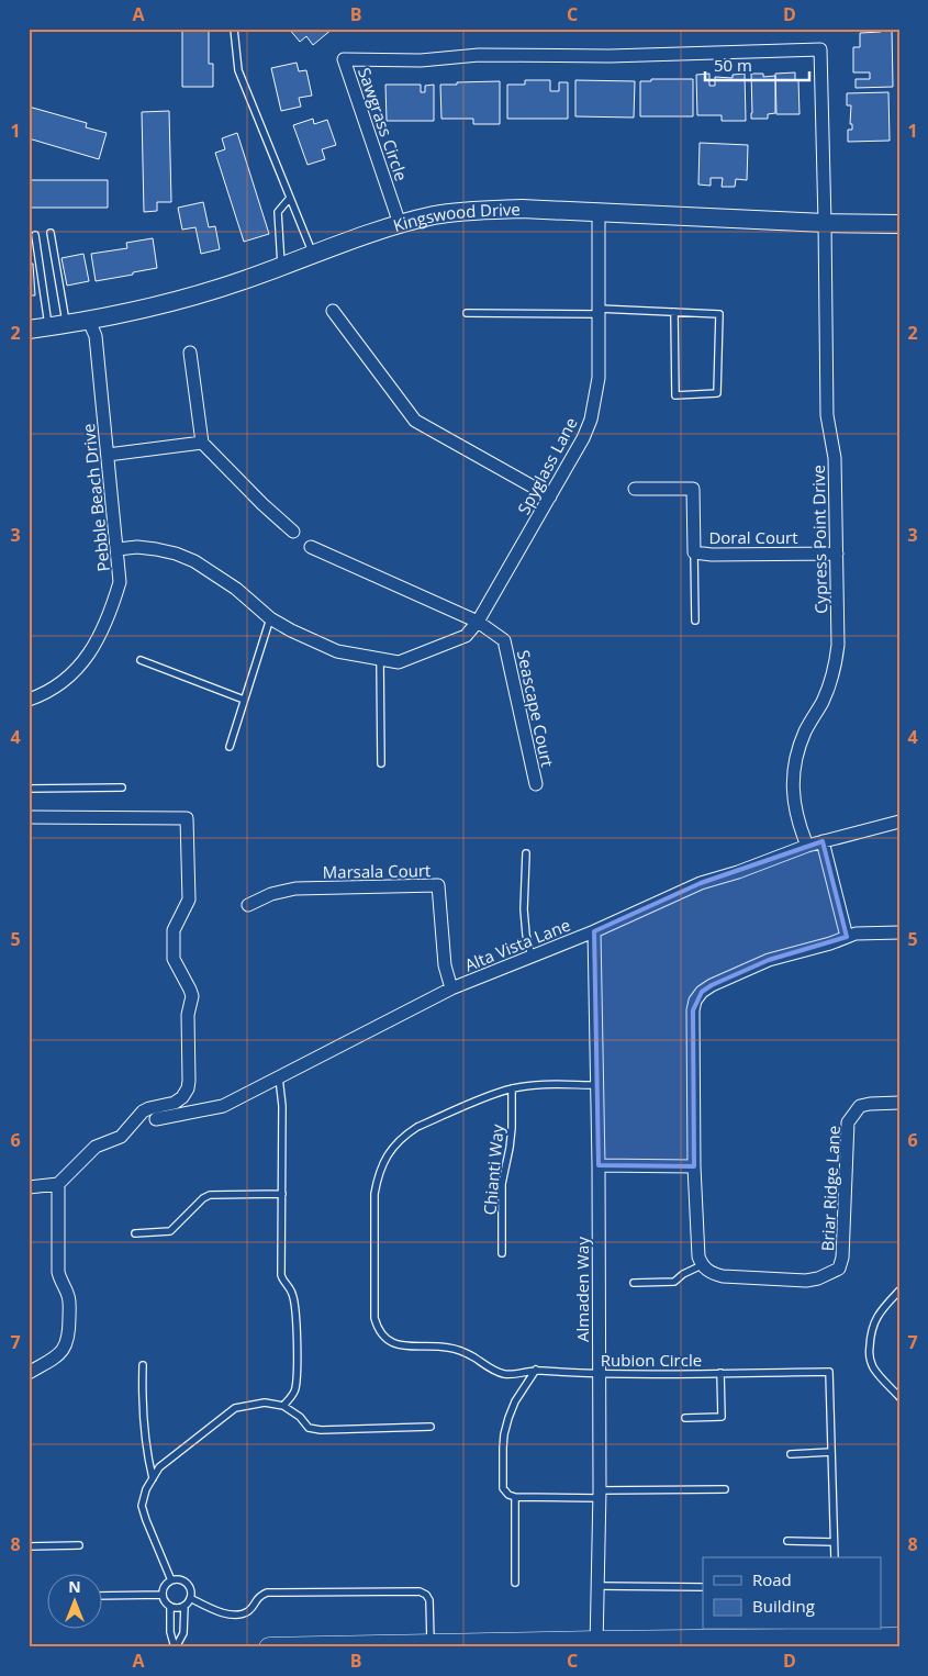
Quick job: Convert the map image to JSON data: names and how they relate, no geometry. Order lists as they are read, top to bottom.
{
  "streets": {
    "street": [
      "Sawgrass Circle",
      "Kingswood Drive",
      "Spyglass Lane",
      "Pebble Beach Drive",
      "Doral Court",
      "Cypress Point Drive",
      "Seascape Court",
      "Marsala Court",
      "Alta Vista Lane",
      "Briar Ridge Lane",
      "Almaden Way"
    ],
    "lane": ["Chianti Way", "Rubion Circle"]
  },
  "crossings": [
    ["Sawgrass Circle", "Kingswood Drive"],
    ["Sawgrass Circle", "Cypress Point Drive"],
    ["Kingswood Drive", "Spyglass Lane"],
    ["Kingswood Drive", "Pebble Beach Drive"],
    ["Kingswood Drive", "Cypress Point Drive"],
    ["Spyglass Lane", "Pebble Beach Drive"],
    ["Spyglass Lane", "Seascape Court"],
    ["Doral Court", "Cypress Point Drive"],
    ["Cypress Point Drive", "Alta Vista Lane"],
    ["Marsala Court", "Alta Vista Lane"],
    ["Alta Vista Lane", "Almaden Way"],
    ["Chianti Way", "Rubion Circle"],
    ["Almaden Way", "Rubion Circle"]
  ],
  "legend": ["Road", "Building"],
  "scale_bar": "50 m",
  "north": "top",
  "grid": {
    "columns": [
      "A",
      "B",
      "C",
      "D"
    ],
    "rows": [
      "1",
      "2",
      "3",
      "4",
      "5",
      "6",
      "7",
      "8"
    ]
  }
}
